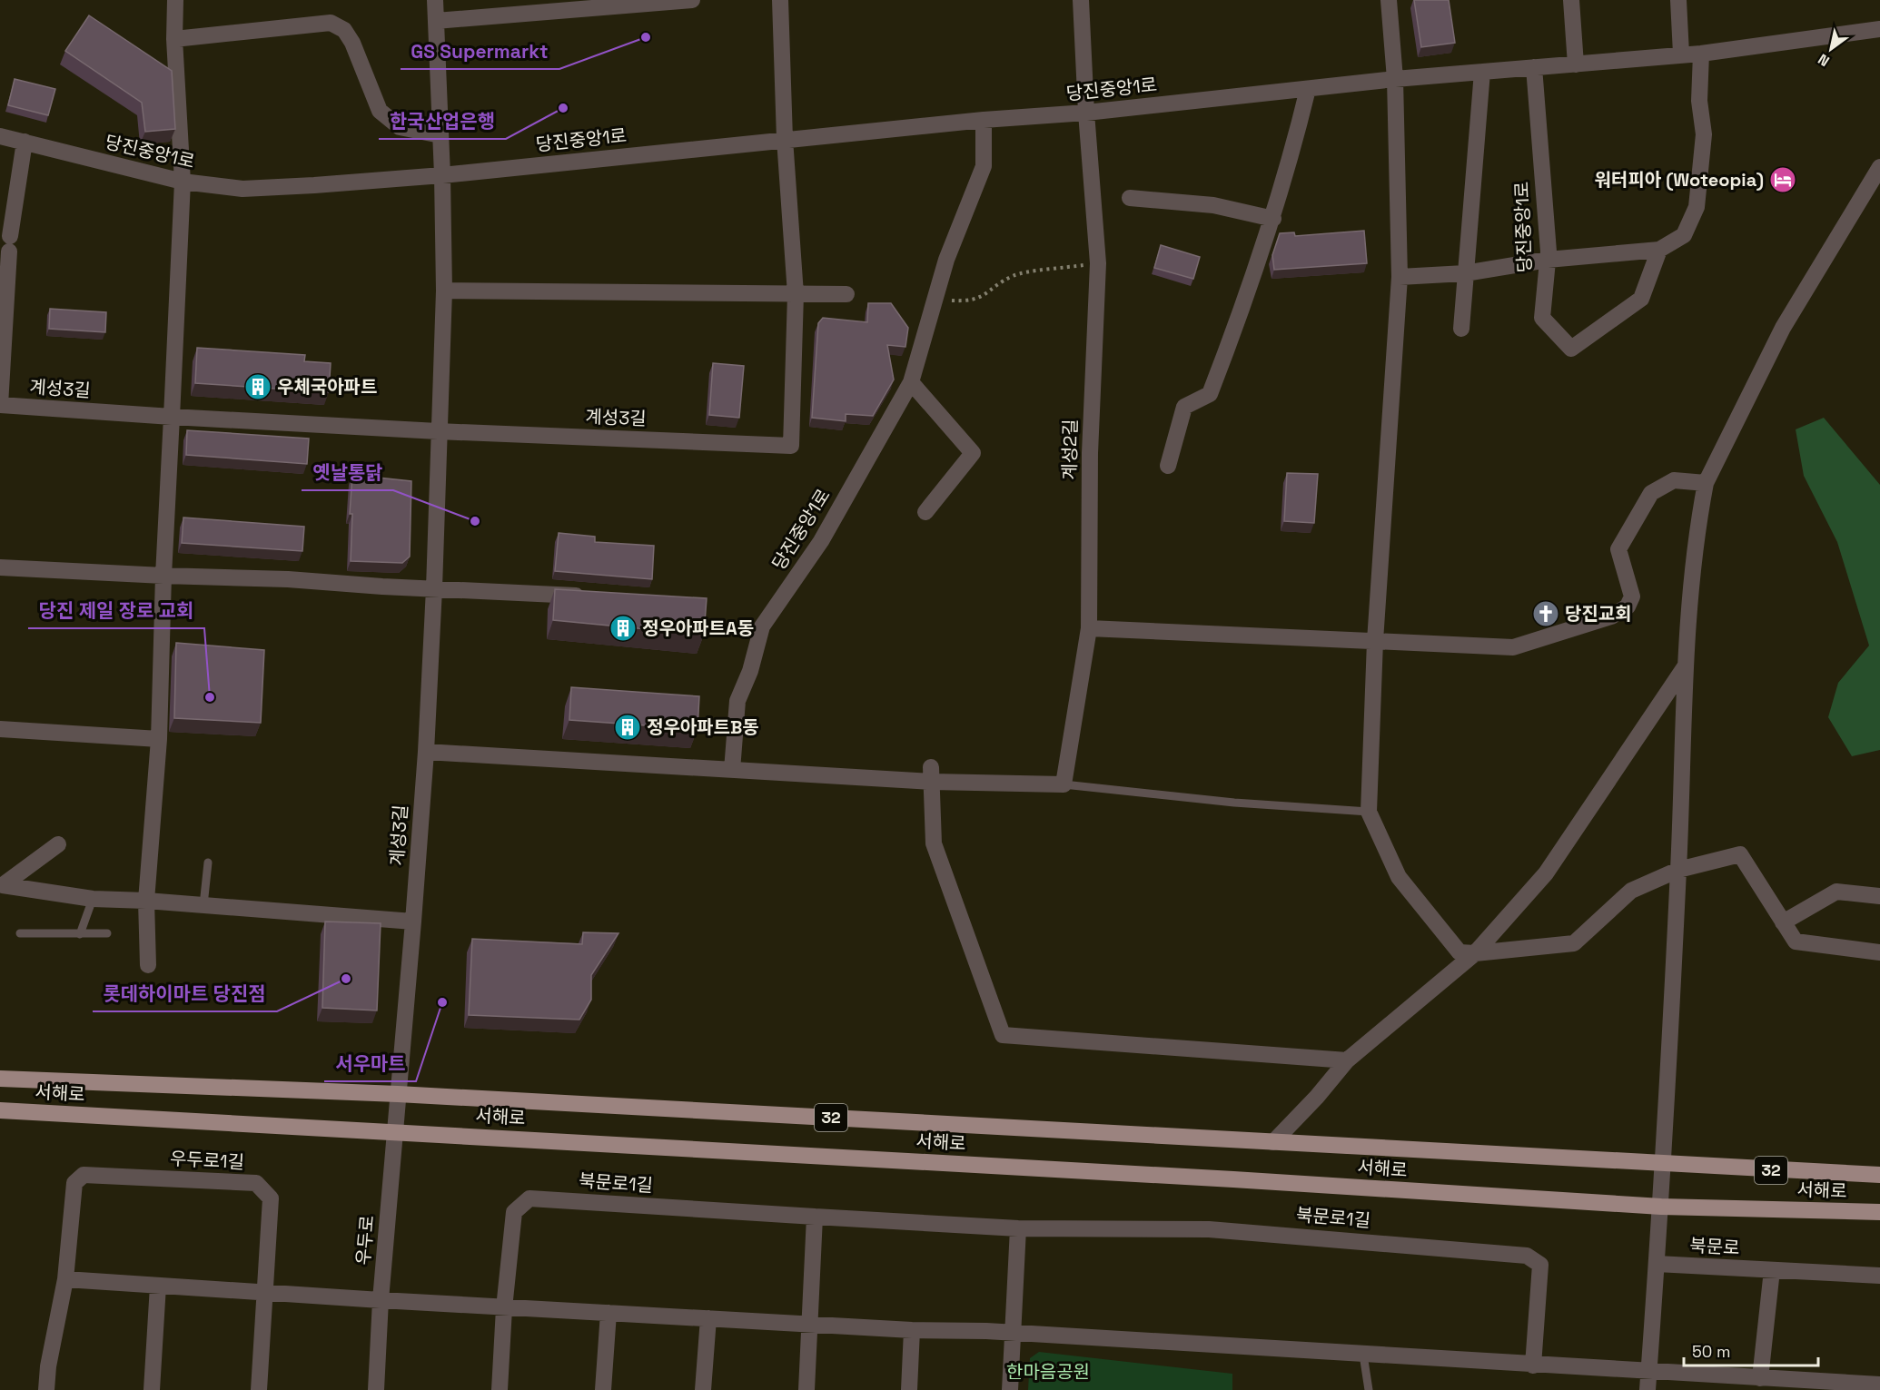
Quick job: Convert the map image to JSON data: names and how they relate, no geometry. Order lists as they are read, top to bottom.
{
  "streets": {
    "main road": ["서해로", "32"],
    "street": [
      "당진중앙1로",
      "계성3길",
      "계성2길",
      "우두로1길",
      "북문로1길",
      "우두로",
      "북문로"
    ]
  },
  "crossings": [
    ["당진중앙1로", "계성3길"],
    ["당진중앙1로", "계성2길"],
    ["계성3길", "서해로"],
    ["계성3길", "우두로"],
    ["서해로", "우두로"]
  ],
  "parks": ["한마음공원"],
  "places": {
    "other": [
      "GS Supermarkt",
      "한국산업은행",
      "옛날통닭",
      "당진 제일 장로 교회",
      "롯데하이마트 당진점",
      "서우마트"
    ],
    "hotel": ["워터피아 (Woteopia)"],
    "building": ["우체국아파트", "정우아파트A동", "정우아파트B동"],
    "church": ["당진교회"]
  },
  "scale_bar": "50 m",
  "north": "bottom left"
}
